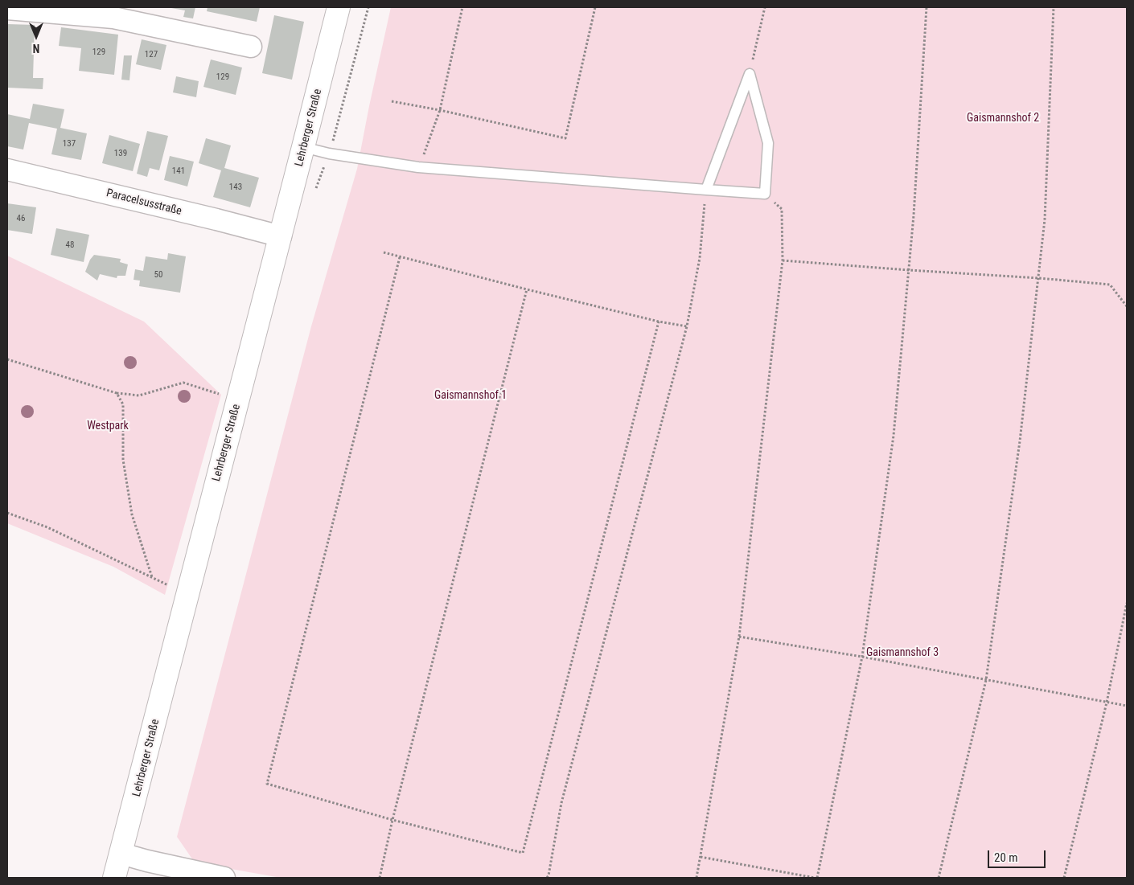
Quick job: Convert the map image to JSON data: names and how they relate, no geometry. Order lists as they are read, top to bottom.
{
  "streets": {
    "street": ["Lehrberger Straße", "Paracelsusstraße"]
  },
  "crossings": [
    ["Lehrberger Straße", "Paracelsusstraße"]
  ],
  "parks": [
    "Gaismannshof 2",
    "Gaismannshof 1",
    "Westpark",
    "Gaismannshof 3"
  ],
  "house_numbers": [
    "129",
    "127",
    "129",
    "137",
    "139",
    "141",
    "143",
    "46",
    "48",
    "50"
  ],
  "scale_bar": "20 m",
  "north": "bottom"
}
